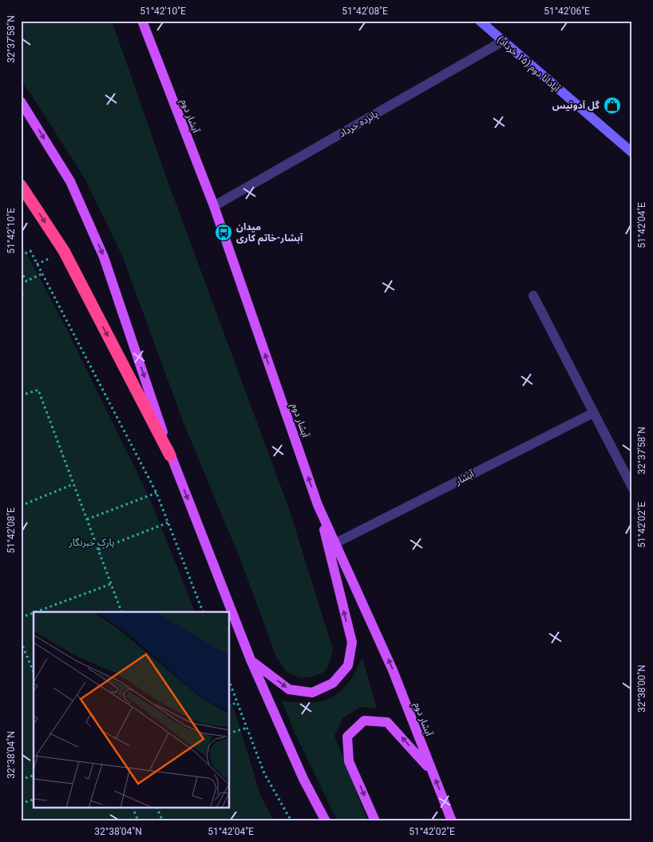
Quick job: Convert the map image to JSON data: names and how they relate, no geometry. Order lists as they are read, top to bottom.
{
  "streets": {
    "main road": ["آپادانا دوم (۱۵ خرداد)", "آبشار دوم"],
    "street": ["پانزده خرداد", "آبشار"]
  },
  "crossings": [
    ["آپادانا دوم (۱۵ خرداد)", "پانزده خرداد"],
    ["آبشار دوم", "پانزده خرداد"],
    ["آبشار دوم", "آبشار"]
  ],
  "one_way": ["آبشار دوم"],
  "parks": ["پارک خبرنگار"],
  "places": {
    "shop": ["گل آدونیس"],
    "bus stop": ["میدان آبشار-خاتم کاری"]
  },
  "coordinates": [
    "51°42'10\"E",
    "51°42'08\"E",
    "51°42'06\"E",
    "32°37'58\"N",
    "51°42'04\"E",
    "51°42'02\"E",
    "32°38'00\"N",
    "32°38'04\"N"
  ]
}
